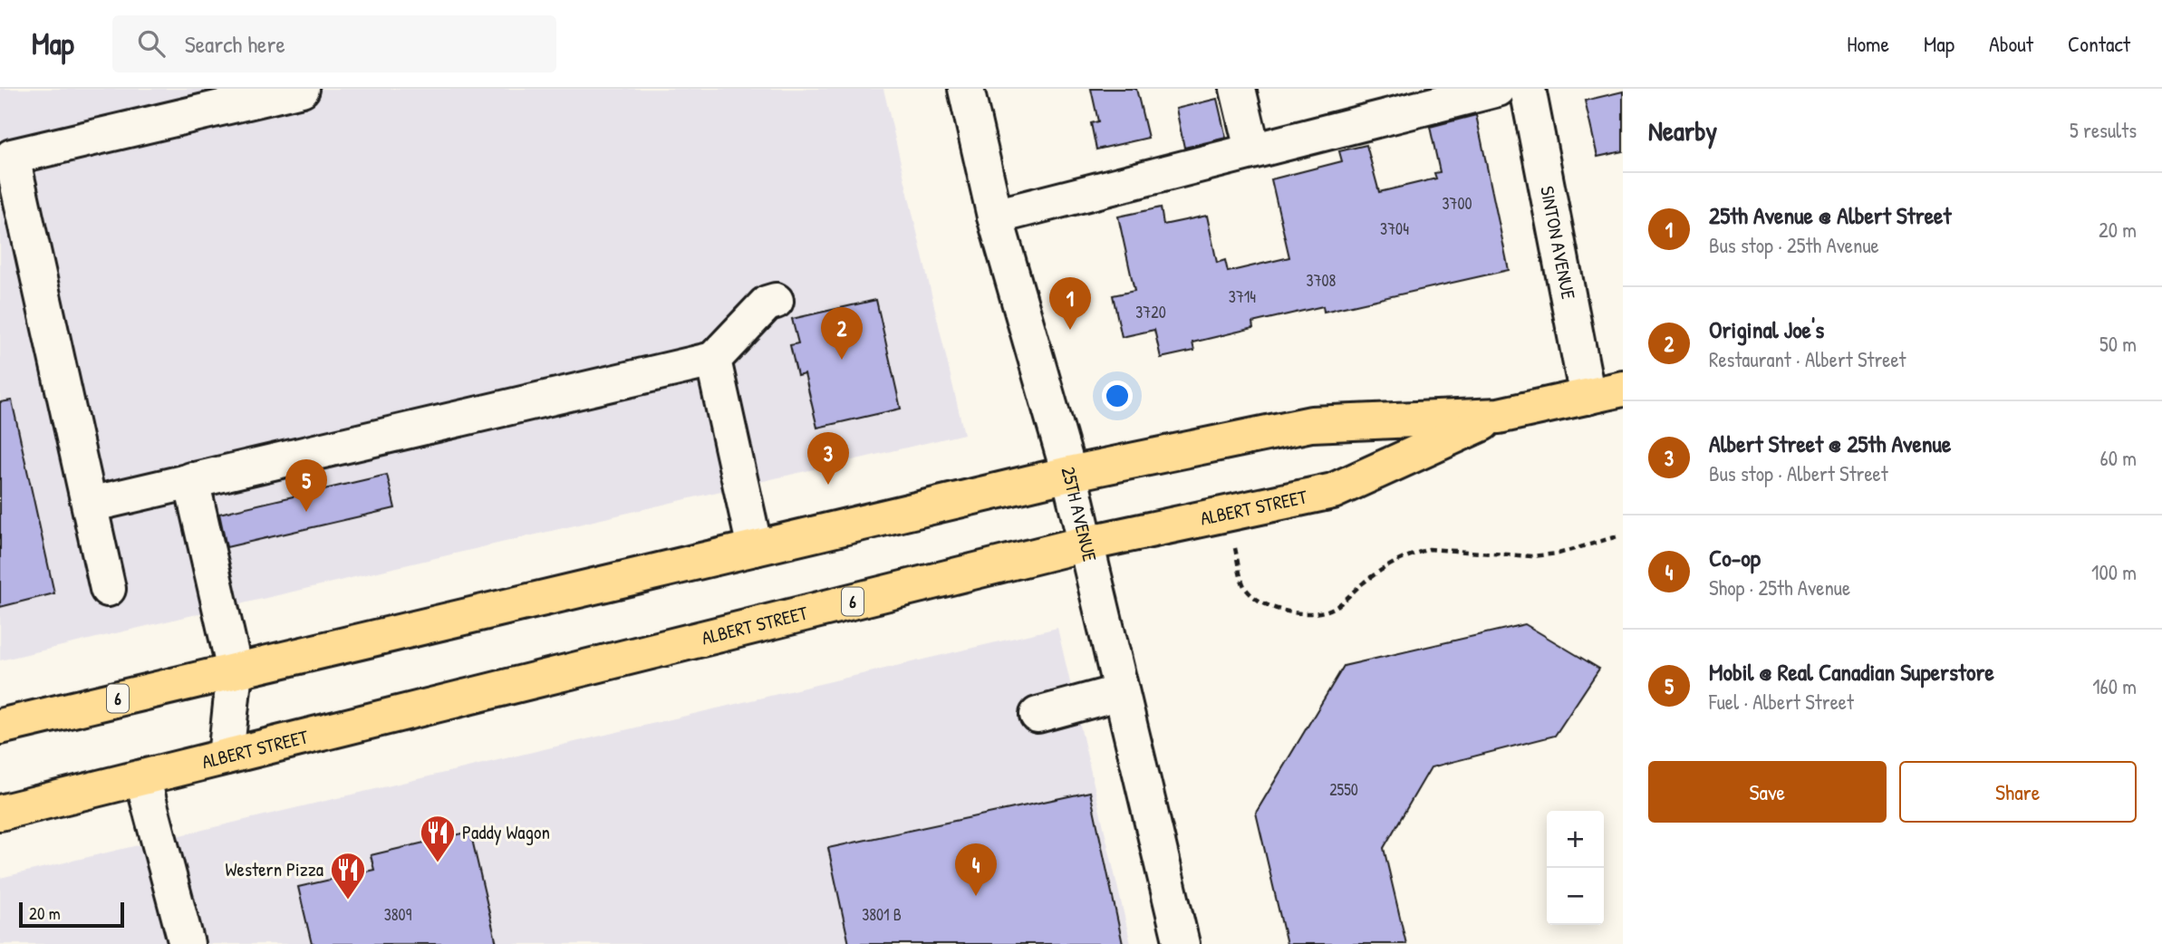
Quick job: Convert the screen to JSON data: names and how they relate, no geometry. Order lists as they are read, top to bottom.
{
  "streets": {
    "main road": ["ALBERT STREET", "6"],
    "street": ["SINTON AVENUE", "25TH AVENUE"]
  },
  "crossings": [
    ["SINTON AVENUE", "ALBERT STREET"],
    ["ALBERT STREET", "25TH AVENUE"]
  ],
  "places": {
    "restaurant": ["Paddy Wagon", "Western Pizza"]
  },
  "house_numbers": [
    "3700",
    "3704",
    "3708",
    "3714",
    "3720",
    "2550",
    "3809",
    "3801 B"
  ],
  "scale_bar": "20 m",
  "page": {
    "header": "Map",
    "search": "Search here",
    "nav": [
      "Home",
      "Map",
      "About",
      "Contact"
    ],
    "heading": ["Nearby", "5 results"],
    "list": [
      {
        "mark": "1",
        "name": "25th Avenue @ Albert Street",
        "note": "Bus stop · 25th Avenue",
        "value": "20 m"
      },
      {
        "mark": "2",
        "name": "Original Joe's",
        "note": "Restaurant · Albert Street",
        "value": "50 m"
      },
      {
        "mark": "3",
        "name": "Albert Street @ 25th Avenue",
        "note": "Bus stop · Albert Street",
        "value": "60 m"
      },
      {
        "mark": "4",
        "name": "Co-op",
        "note": "Shop · 25th Avenue",
        "value": "100 m"
      },
      {
        "mark": "5",
        "name": "Mobil @ Real Canadian Superstore",
        "note": "Fuel · Albert Street",
        "value": "160 m"
      }
    ],
    "pins": [
      "1",
      "2",
      "3",
      "5",
      "4"
    ],
    "buttons": ["Save", "Share"],
    "map_buttons": ["+", "−"],
    "scale": "20 m"
  }
}
